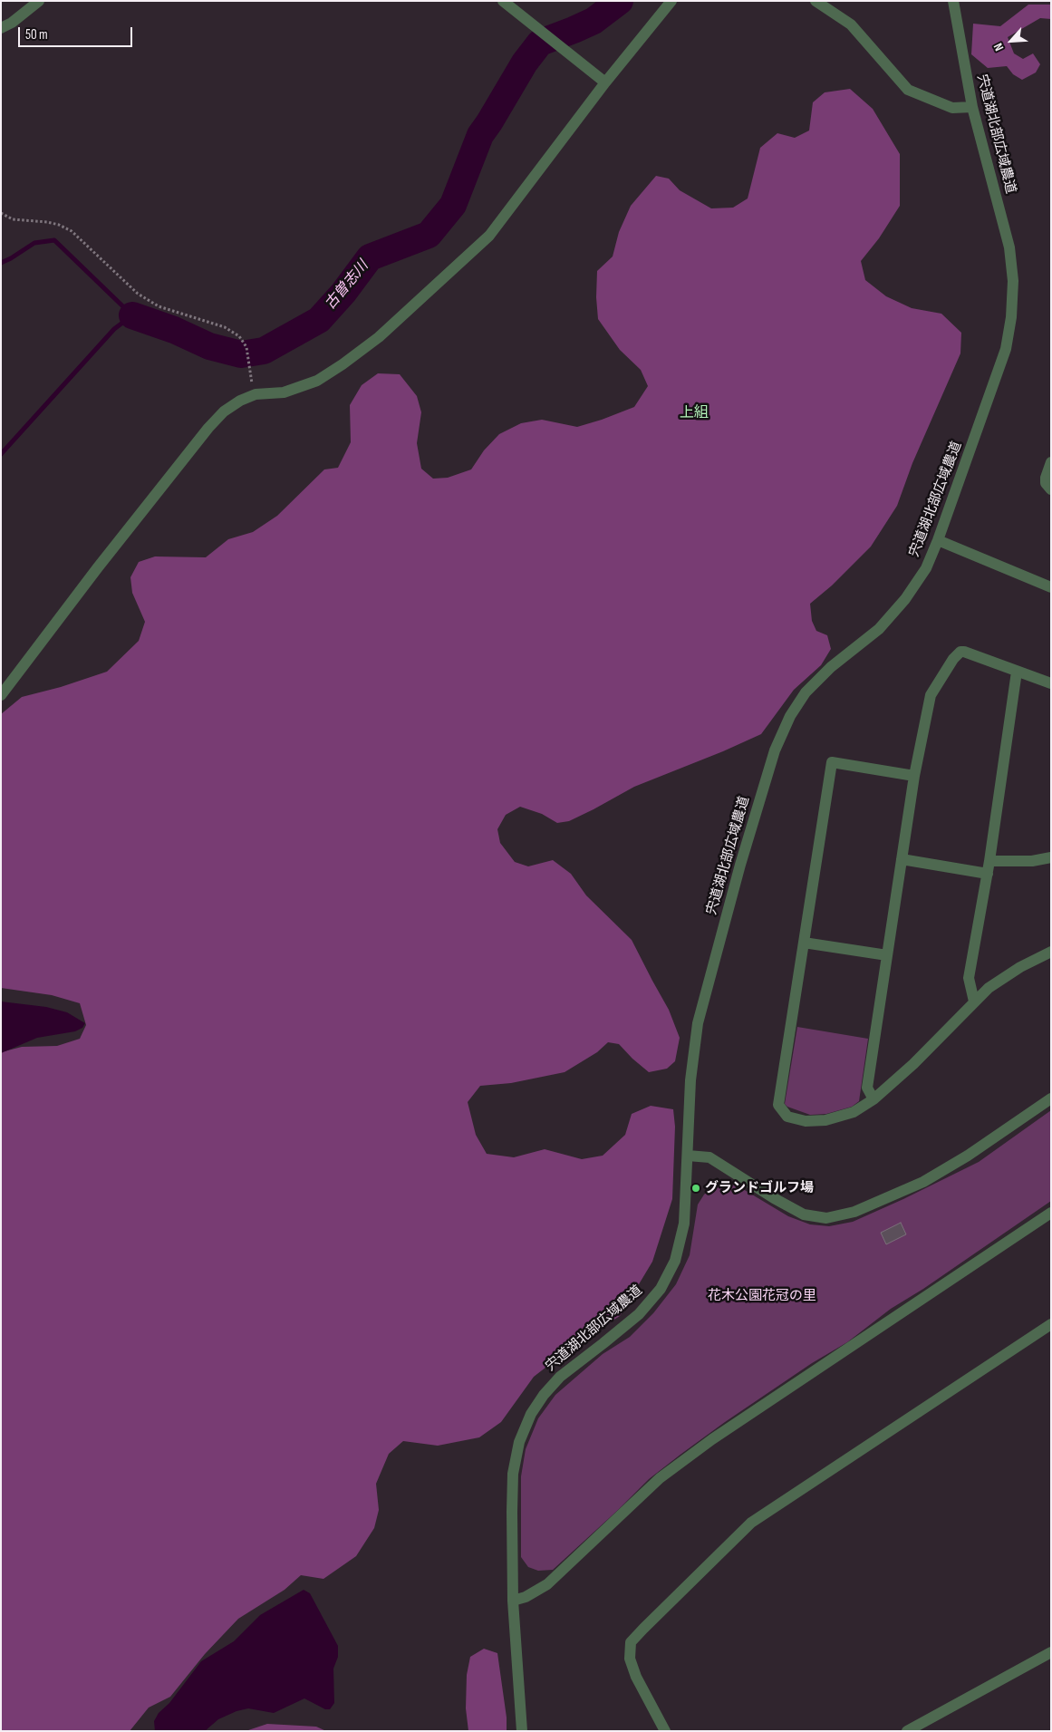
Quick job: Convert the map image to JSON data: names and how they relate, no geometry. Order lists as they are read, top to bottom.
{
  "streets": {
    "street": ["宍道湖北部広域農道"]
  },
  "districts": ["上組"],
  "water": ["古曽志川"],
  "parks": ["花木公園花冠の里"],
  "places": ["グランドゴルフ場"],
  "scale_bar": "50 m",
  "north": "bottom left"
}
